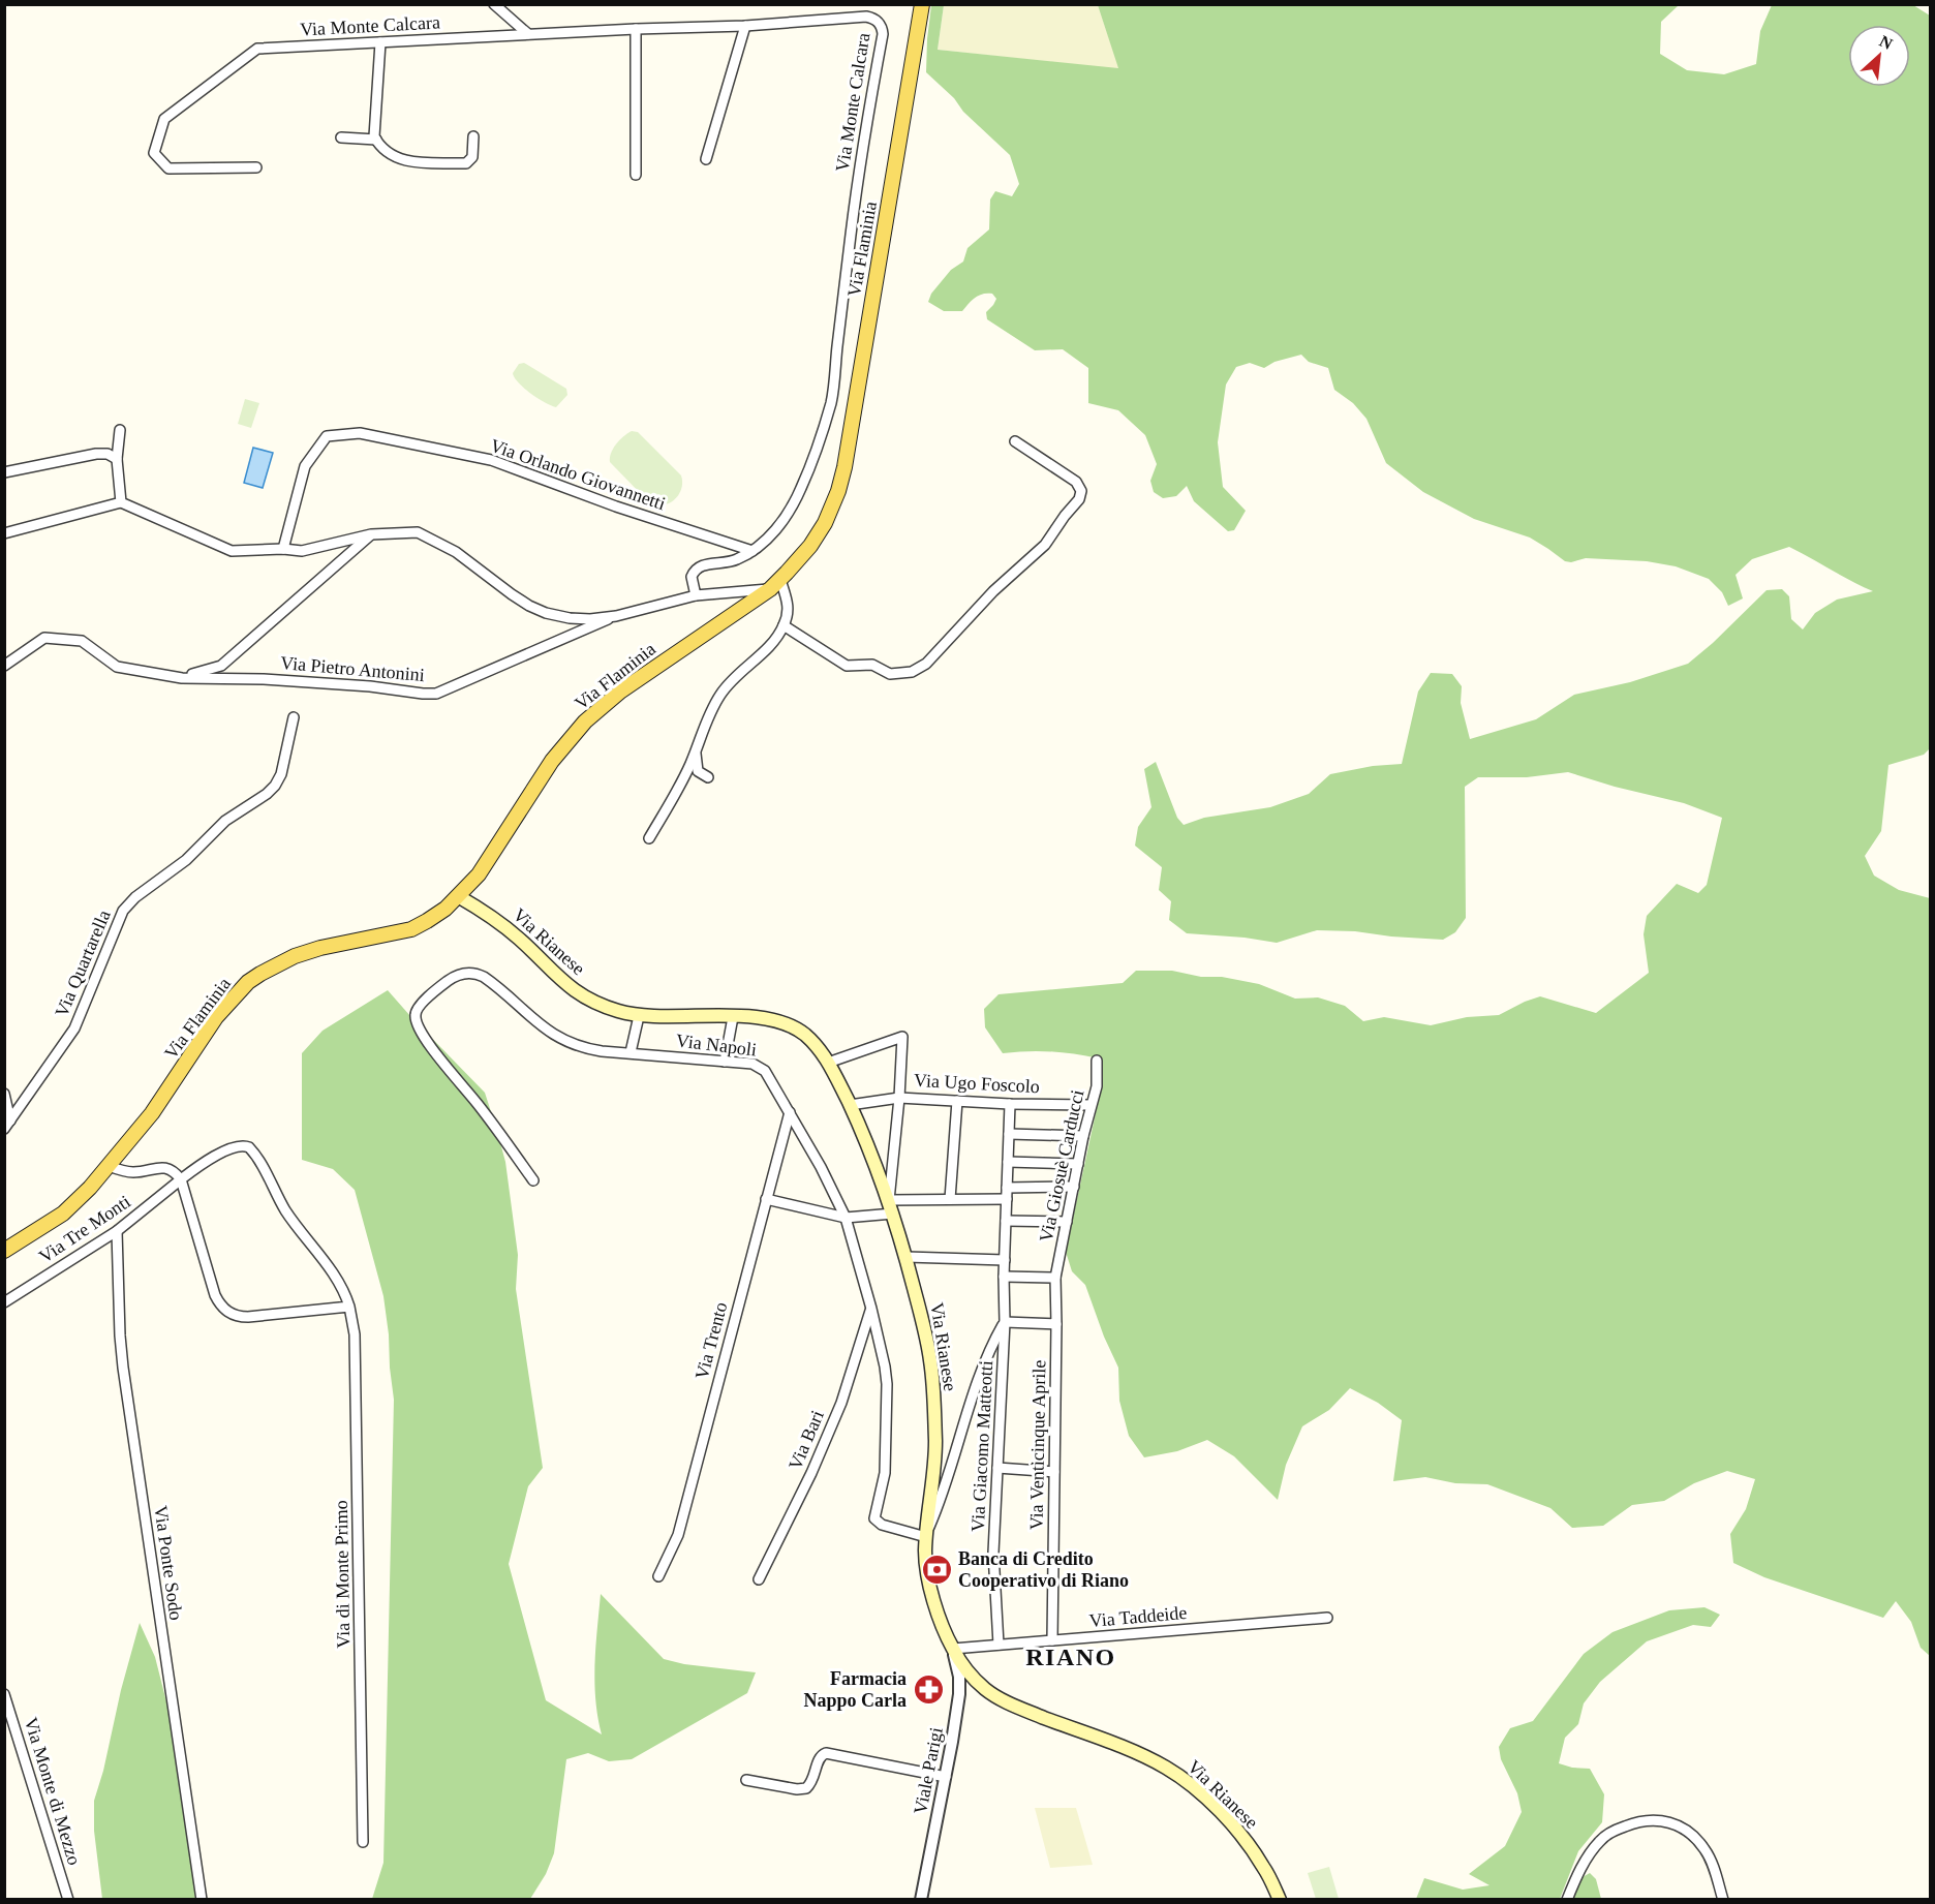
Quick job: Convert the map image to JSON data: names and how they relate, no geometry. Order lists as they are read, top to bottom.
{
  "streets": {
    "main road": ["Via Flaminia", "Via Rianese"],
    "street": [
      "Via Monte Calcara",
      "Via Orlando Giovannetti",
      "Via Pietro Antonini",
      "Via Quartarella",
      "Via Napoli",
      "Via Ugo Foscolo",
      "Via Giosuè Carducci",
      "Via Tre Monti",
      "Via Trento",
      "Via Bari",
      "Via Venticinque Aprile",
      "Via Giacomo Matteotti",
      "Via Ponte Sodo",
      "Via di Monte Primo",
      "Via Taddeide",
      "Viale Parigi",
      "Via Monte di Mezzo"
    ]
  },
  "crossings": [
    ["Via Monte Calcara", "Via Orlando Giovannetti"],
    ["Via Monte Calcara", "Via Pietro Antonini"],
    ["Via Flaminia", "Via Rianese"],
    ["Via Flaminia", "Via Tre Monti"],
    ["Via Orlando Giovannetti", "Via Pietro Antonini"],
    ["Via Rianese", "Via Napoli"],
    ["Via Rianese", "Via Ugo Foscolo"],
    ["Via Rianese", "Via Taddeide"],
    ["Via Rianese", "Viale Parigi"],
    ["Via Napoli", "Via Trento"],
    ["Via Napoli", "Via Bari"],
    ["Via Ugo Foscolo", "Via Giosuè Carducci"],
    ["Via Ugo Foscolo", "Via Giacomo Matteotti"],
    ["Via Giosuè Carducci", "Via Venticinque Aprile"],
    ["Via Tre Monti", "Via Ponte Sodo"],
    ["Via Tre Monti", "Via di Monte Primo"],
    ["Via Venticinque Aprile", "Via Taddeide"],
    ["Via Giacomo Matteotti", "Via Taddeide"],
    ["Via Taddeide", "Viale Parigi"]
  ],
  "districts": ["RIANO"],
  "places": {
    "bank": ["Banca di Credito Cooperativo di Riano"],
    "pharmacy": ["Farmacia Nappo Carla"]
  },
  "north": "top right"
}
